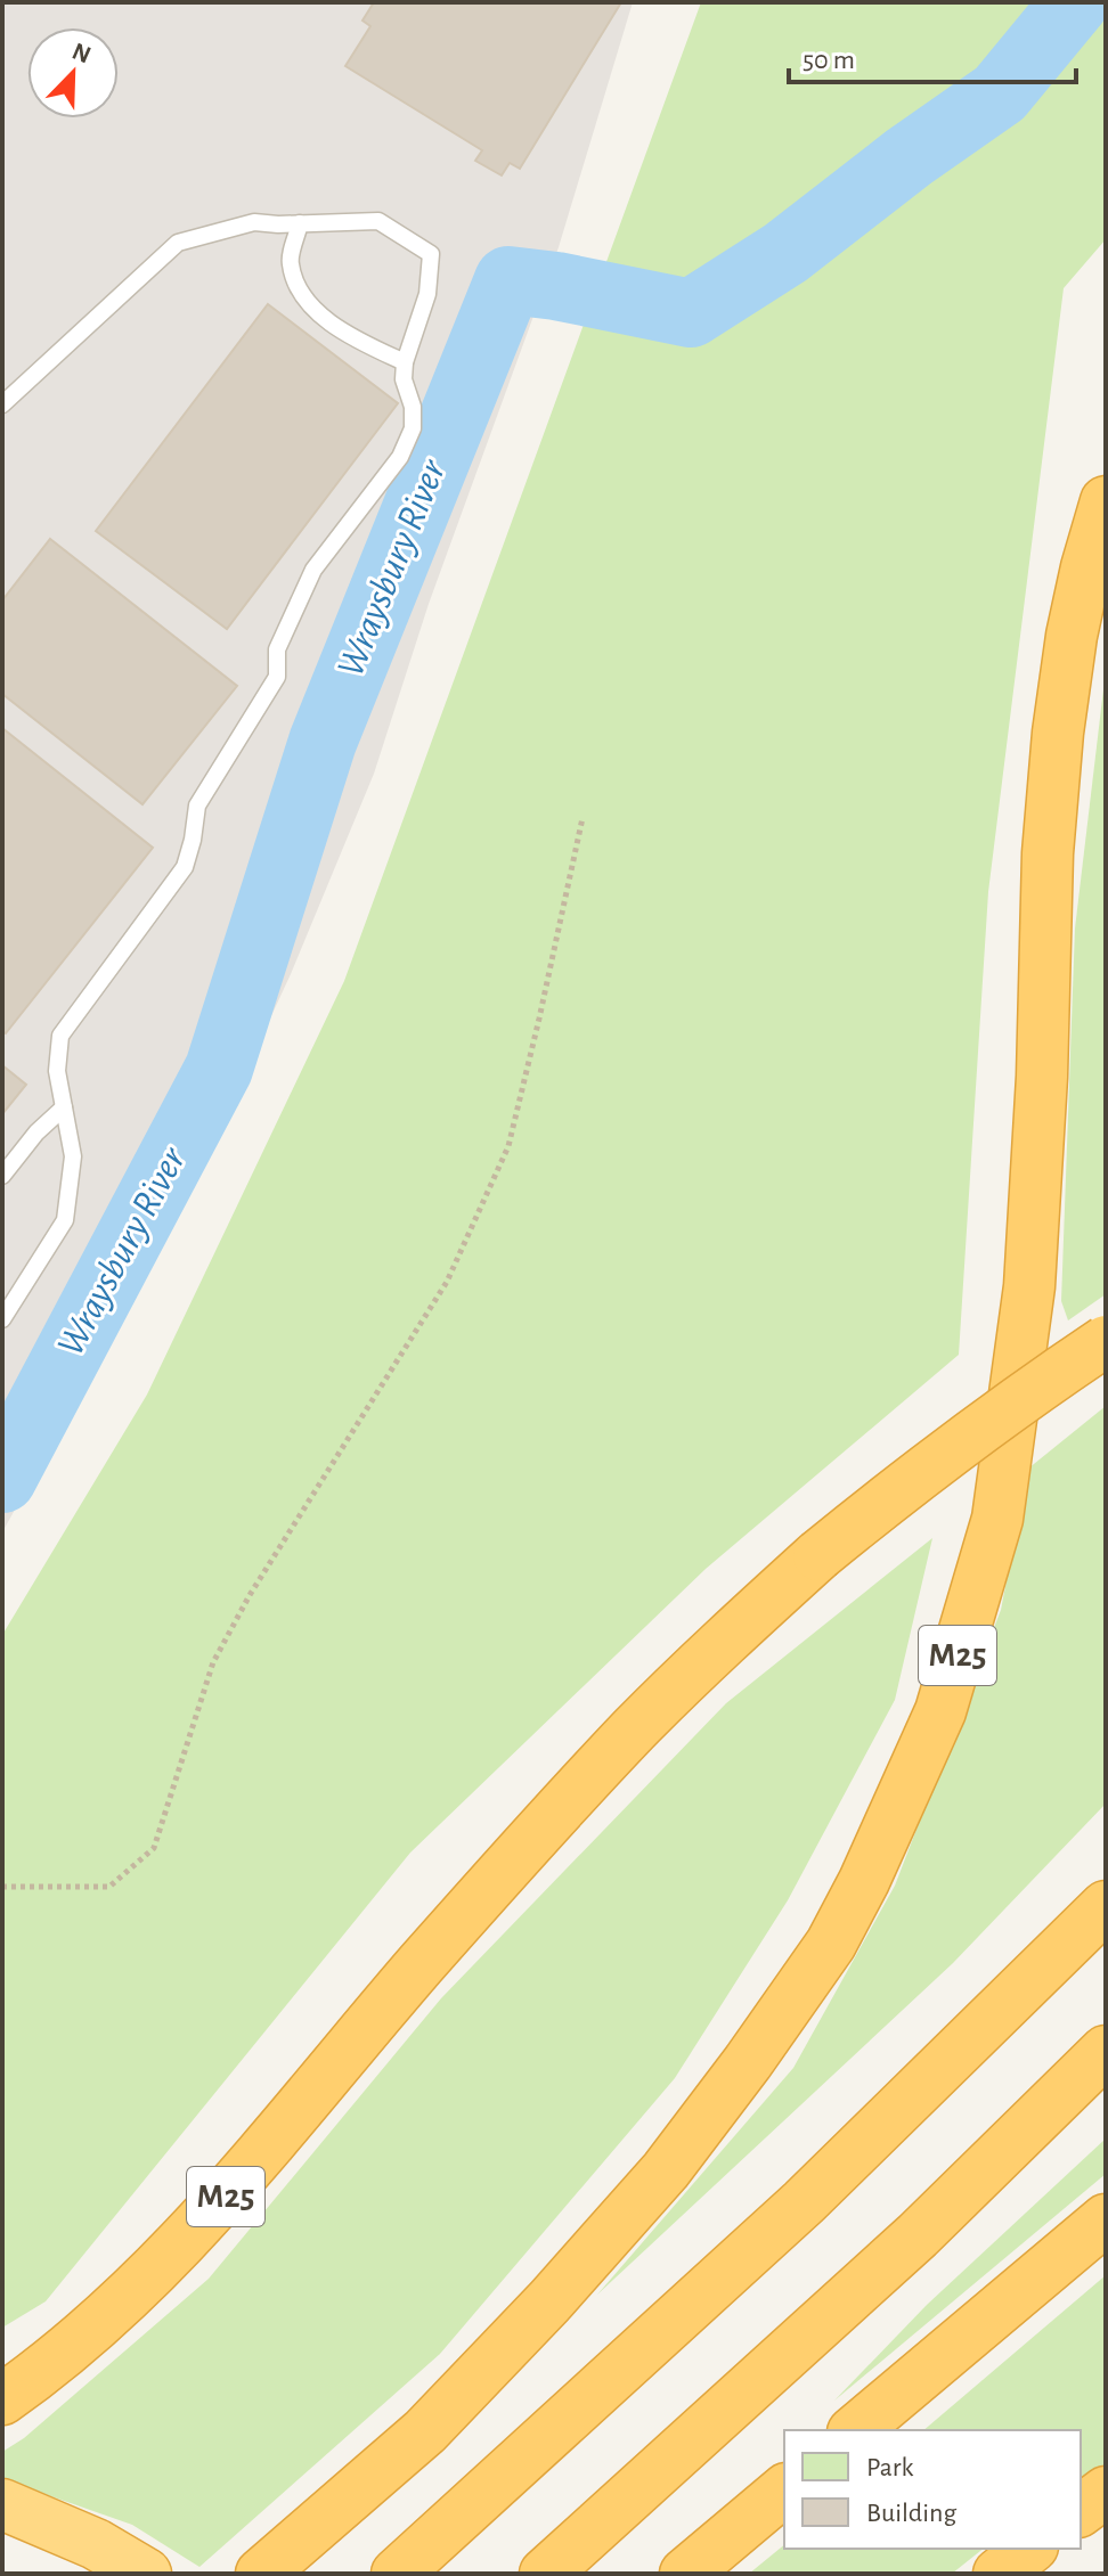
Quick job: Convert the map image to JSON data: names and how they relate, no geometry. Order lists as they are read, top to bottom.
{
  "streets": {
    "highway": ["M25"]
  },
  "water": ["Wraysbury River"],
  "legend": ["Park", "Building"],
  "scale_bar": "50 m",
  "north": "top right"
}
